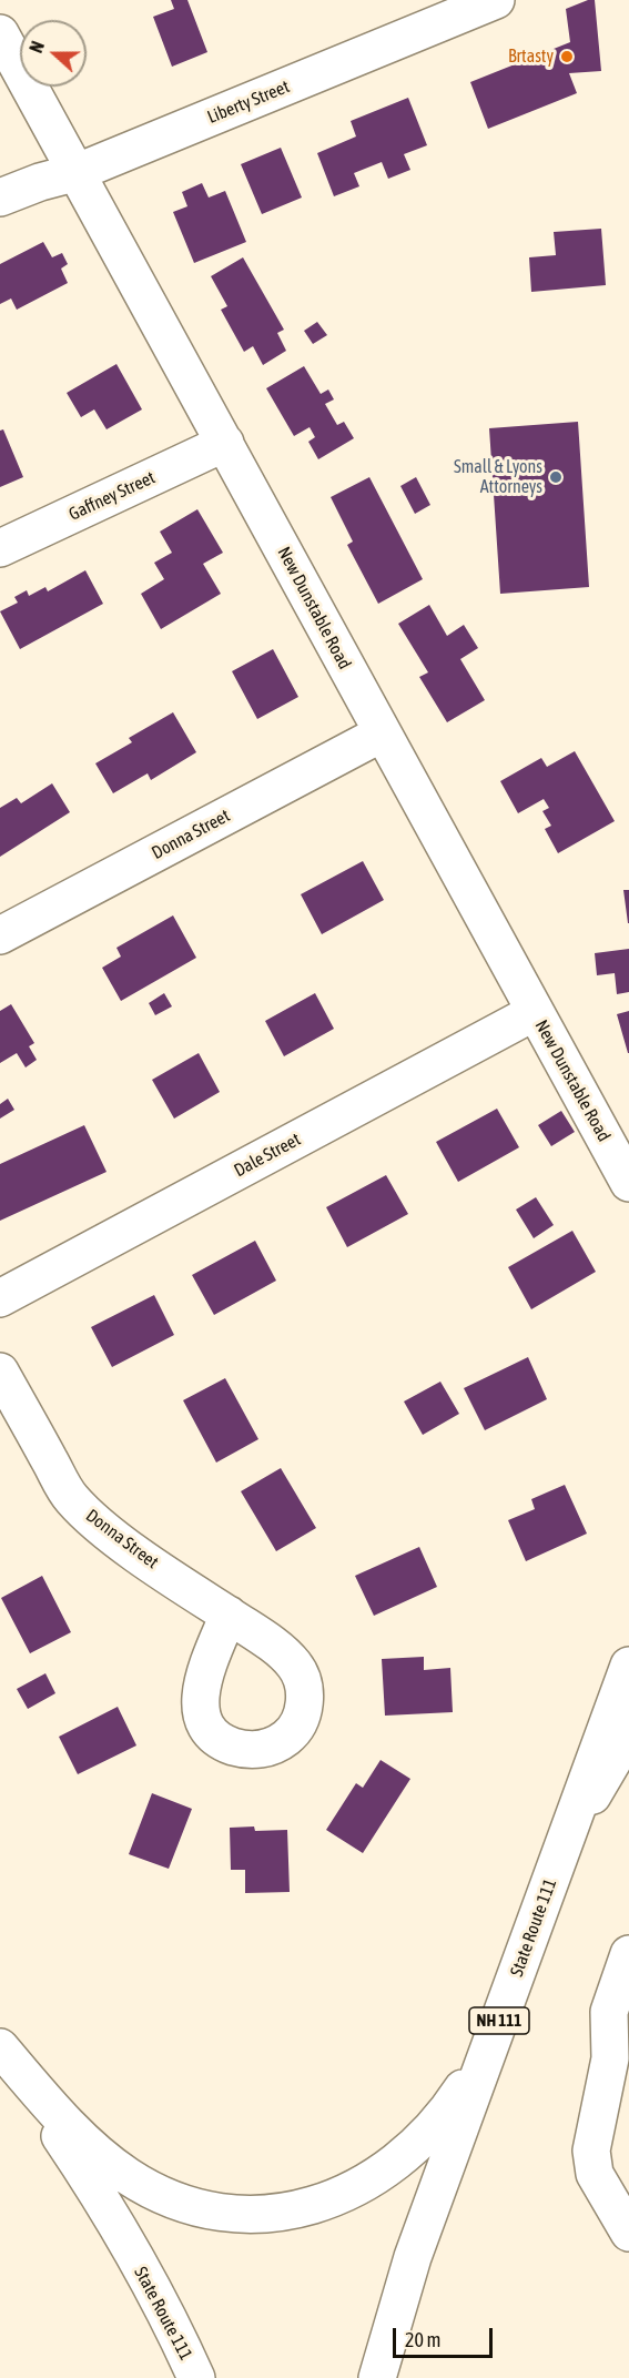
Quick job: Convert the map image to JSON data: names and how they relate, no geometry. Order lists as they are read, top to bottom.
{
  "streets": {
    "street": [
      "Liberty Street",
      "Gaffney Street",
      "New Dunstable Road",
      "Donna Street",
      "Dale Street",
      "State Route 111",
      "NH 111"
    ]
  },
  "crossings": [
    ["Liberty Street", "New Dunstable Road"],
    ["Gaffney Street", "New Dunstable Road"],
    ["New Dunstable Road", "Donna Street"],
    ["New Dunstable Road", "Dale Street"]
  ],
  "places": ["Brtasty", "Small & Lyons Attorneys"],
  "scale_bar": "20 m",
  "north": "left"
}
